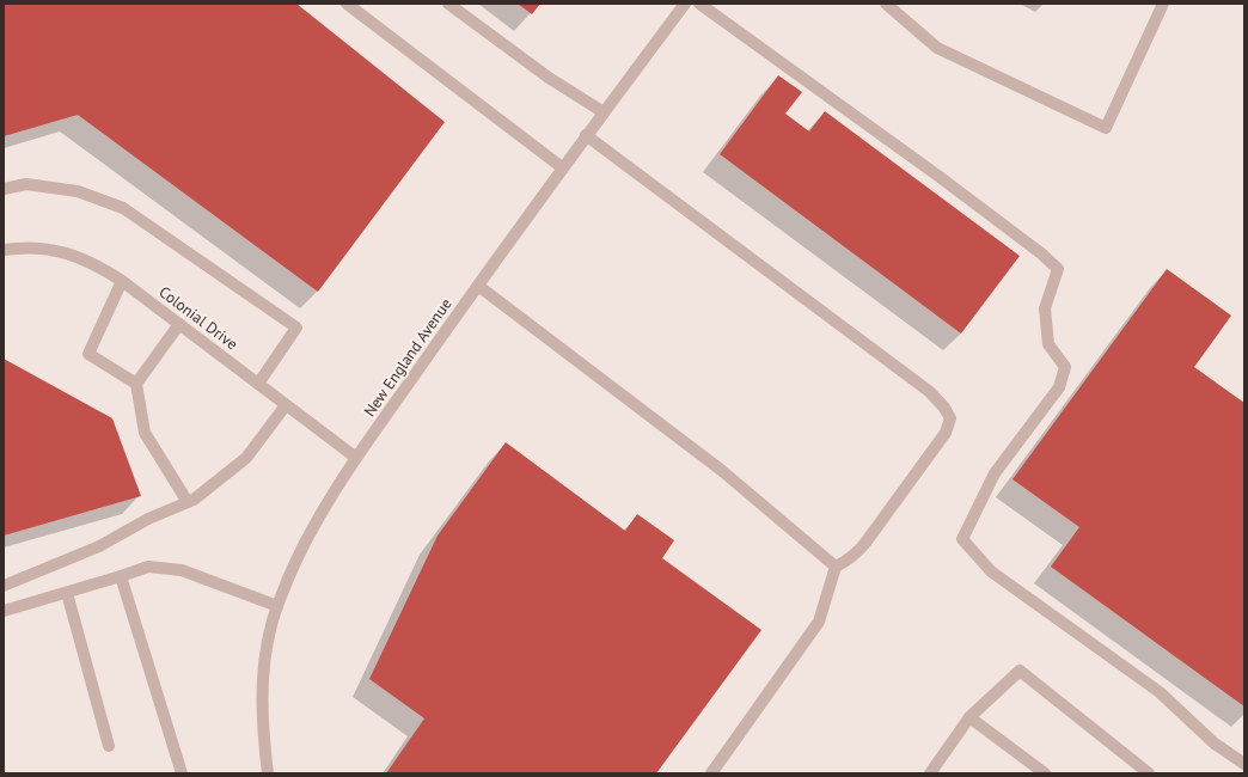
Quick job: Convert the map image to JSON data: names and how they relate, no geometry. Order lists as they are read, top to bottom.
{
  "streets": {
    "street": ["Colonial Drive", "New England Avenue"]
  },
  "crossings": [
    ["Colonial Drive", "New England Avenue"]
  ]
}
